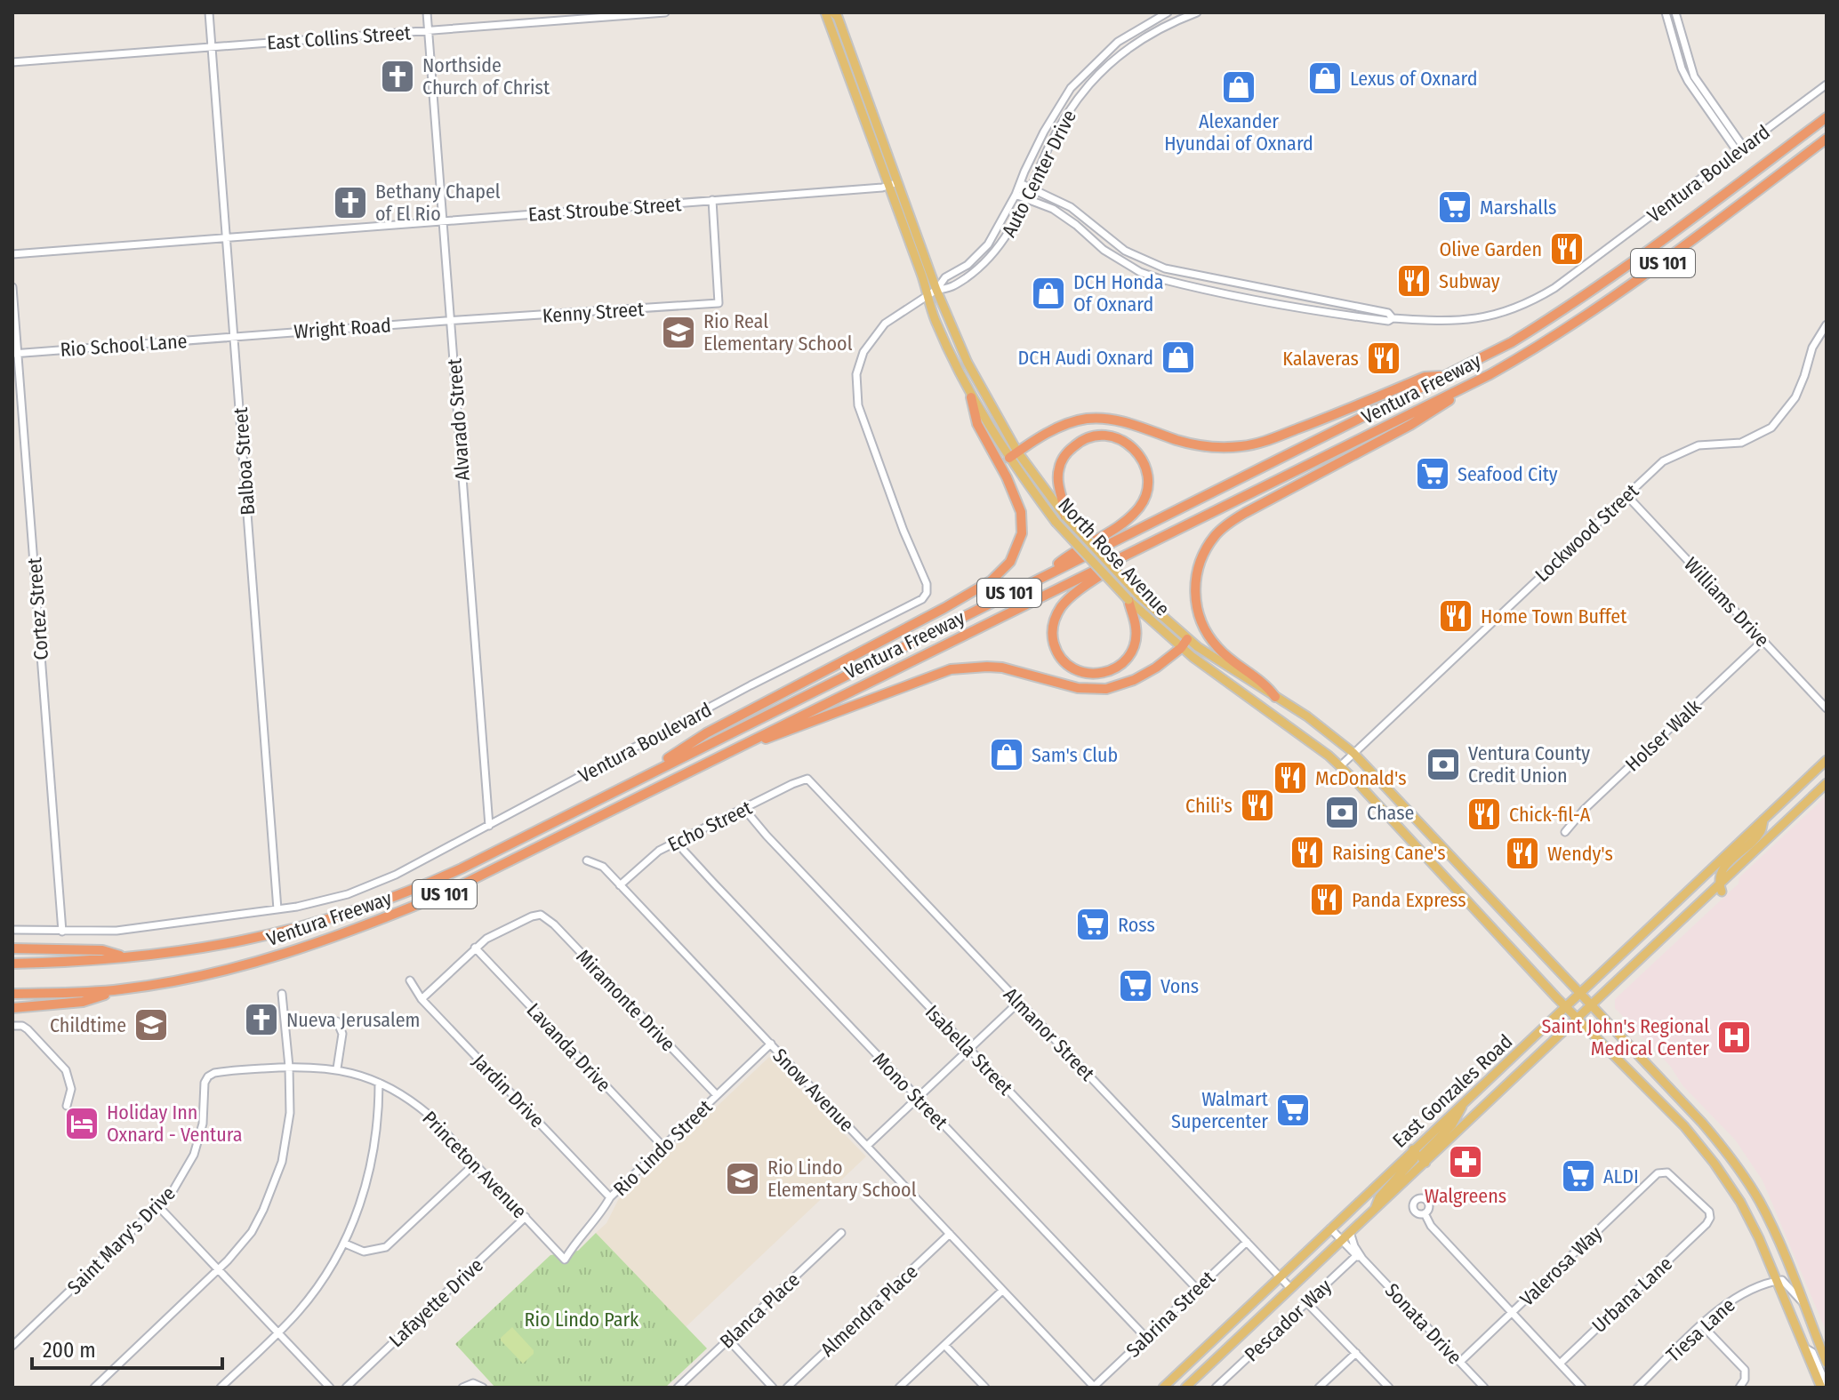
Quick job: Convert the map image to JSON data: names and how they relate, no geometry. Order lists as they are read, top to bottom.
{
  "streets": {
    "highway": ["US 101", "Ventura Freeway"],
    "main road": ["North Rose Avenue", "East Gonzales Road"],
    "street": [
      "East Collins Street",
      "Auto Center Drive",
      "Ventura Boulevard",
      "East Stroube Street",
      "Kenny Street",
      "Wright Road",
      "Rio School Lane",
      "Alvarado Street",
      "Balboa Street",
      "Lockwood Street",
      "Williams Drive",
      "Cortez Street",
      "Holser Walk",
      "Echo Street",
      "Miramonte Drive",
      "Almanor Street",
      "Lavanda Drive",
      "Isabella Street",
      "Snow Avenue",
      "Jardin Drive",
      "Mono Street",
      "Rio Lindo Street",
      "Princeton Avenue",
      "Saint Mary's Drive",
      "Valerosa Way",
      "Urbana Lane",
      "Lafayette Drive",
      "Blanca Place",
      "Almendra Place",
      "Sabrina Street",
      "Pescador Way",
      "Sonata Drive",
      "Tiesa Lane"
    ]
  },
  "crossings": [
    ["East Collins Street", "Alvarado Street"],
    ["East Collins Street", "Balboa Street"],
    ["Auto Center Drive", "Ventura Boulevard"],
    ["Auto Center Drive", "North Rose Avenue"],
    ["Ventura Boulevard", "Alvarado Street"],
    ["Ventura Boulevard", "Balboa Street"],
    ["Ventura Boulevard", "North Rose Avenue"],
    ["Ventura Boulevard", "Cortez Street"],
    ["East Stroube Street", "Kenny Street"],
    ["East Stroube Street", "Alvarado Street"],
    ["East Stroube Street", "Balboa Street"],
    ["East Stroube Street", "North Rose Avenue"],
    ["Kenny Street", "Wright Road"],
    ["Kenny Street", "Alvarado Street"],
    ["Wright Road", "Rio School Lane"],
    ["Wright Road", "Alvarado Street"],
    ["Wright Road", "Balboa Street"],
    ["Rio School Lane", "Balboa Street"],
    ["Rio School Lane", "Cortez Street"],
    ["Lockwood Street", "North Rose Avenue"],
    ["Lockwood Street", "Williams Drive"],
    ["North Rose Avenue", "East Gonzales Road"],
    ["North Rose Avenue", "Tiesa Lane"],
    ["Williams Drive", "Holser Walk"],
    ["Echo Street", "Almanor Street"],
    ["Echo Street", "Isabella Street"],
    ["Echo Street", "Snow Avenue"],
    ["Echo Street", "Mono Street"],
    ["Miramonte Drive", "Lavanda Drive"],
    ["Miramonte Drive", "Rio Lindo Street"],
    ["Almanor Street", "East Gonzales Road"],
    ["Almanor Street", "Sabrina Street"],
    ["Lavanda Drive", "Rio Lindo Street"],
    ["Isabella Street", "Sabrina Street"],
    ["Snow Avenue", "Rio Lindo Street"],
    ["Snow Avenue", "Almendra Place"],
    ["Snow Avenue", "Sabrina Street"],
    ["Jardin Drive", "Rio Lindo Street"],
    ["Mono Street", "Sabrina Street"],
    ["East Gonzales Road", "Sonata Drive"],
    ["Rio Lindo Street", "Princeton Avenue"],
    ["Princeton Avenue", "Saint Mary's Drive"],
    ["Princeton Avenue", "Lafayette Drive"],
    ["Valerosa Way", "Urbana Lane"],
    ["Valerosa Way", "Sonata Drive"],
    ["Pescador Way", "Sonata Drive"]
  ],
  "parks": ["Rio Lindo Park"],
  "places": {
    "church": ["Northside Church of Christ", "Bethany Chapel of El Rio", "Nueva Jerusalem"],
    "shop": [
      "Lexus of Oxnard",
      "Alexander Hyundai of Oxnard",
      "DCH Honda Of Oxnard",
      "DCH Audi Oxnard",
      "Sam's Club"
    ],
    "supermarket": [
      "Marshalls",
      "Seafood City",
      "Ross",
      "Vons",
      "Walmart Supercenter",
      "ALDI"
    ],
    "restaurant": [
      "Olive Garden",
      "Subway",
      "Kalaveras",
      "Home Town Buffet",
      "McDonald's",
      "Chili's",
      "Chick-fil-A",
      "Raising Cane's",
      "Wendy's",
      "Panda Express"
    ],
    "school or university": ["Rio Real Elementary School", "Childtime", "Rio Lindo Elementary School"],
    "bank": ["Ventura County Credit Union", "Chase"],
    "hospital": ["Saint John's Regional Medical Center"],
    "hotel": ["Holiday Inn Oxnard - Ventura"],
    "pharmacy": ["Walgreens"]
  },
  "scale_bar": "200 m"
}
